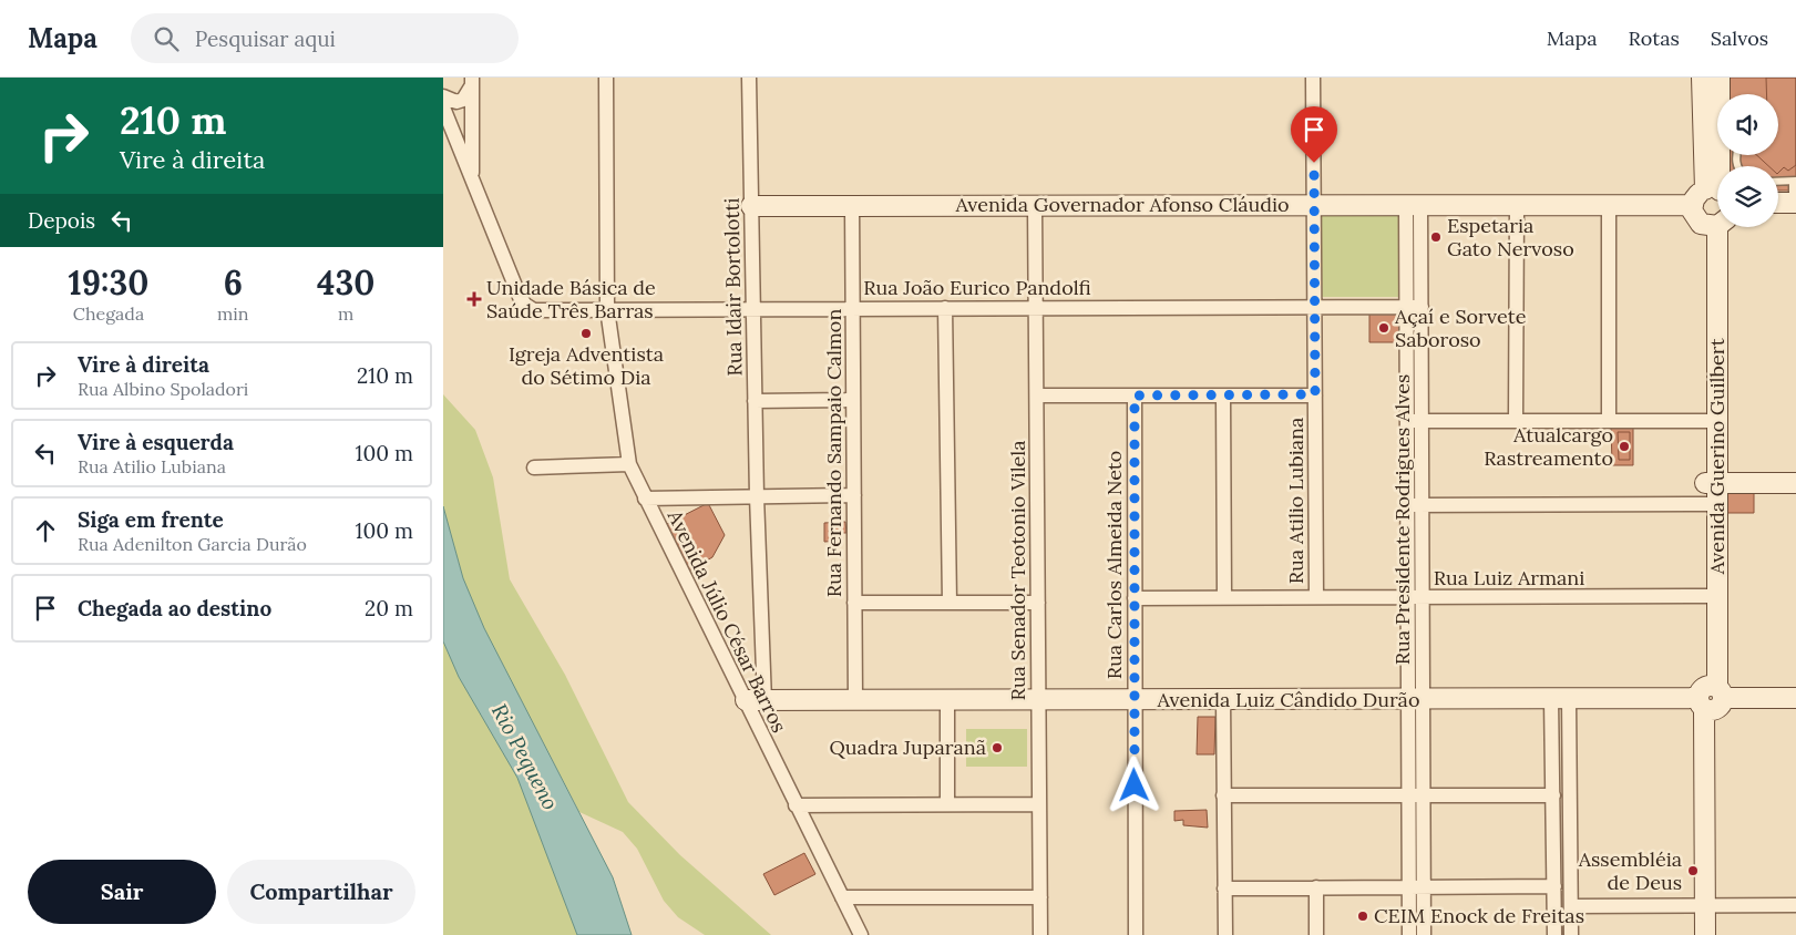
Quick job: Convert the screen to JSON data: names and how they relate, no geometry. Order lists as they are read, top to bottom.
{
  "streets": {
    "street": [
      "Avenida Governador Afonso Cláudio",
      "Rua Idair Bortolotti",
      "Rua João Eurico Pandolfi",
      "Rua Fernando Sampaio Calmon",
      "Avenida Guerino Guilbert",
      "Rua Atilio Lubiana",
      "Rua Presidente Rodrigues Alves",
      "Rua Carlos Almeida Neto",
      "Rua Senador Teotonio Vilela",
      "Rua Luiz Armani",
      "Avenida Júlio César Barros",
      "Avenida Luiz Cândido Durão"
    ]
  },
  "crossings": [
    ["Avenida Governador Afonso Cláudio", "Rua Idair Bortolotti"],
    ["Avenida Governador Afonso Cláudio", "Rua Fernando Sampaio Calmon"],
    ["Avenida Governador Afonso Cláudio", "Avenida Guerino Guilbert"],
    ["Avenida Governador Afonso Cláudio", "Rua Atilio Lubiana"],
    ["Avenida Governador Afonso Cláudio", "Rua Presidente Rodrigues Alves"],
    ["Avenida Governador Afonso Cláudio", "Rua Senador Teotonio Vilela"],
    ["Rua Idair Bortolotti", "Rua João Eurico Pandolfi"],
    ["Rua Idair Bortolotti", "Avenida Júlio César Barros"],
    ["Rua Idair Bortolotti", "Avenida Luiz Cândido Durão"],
    ["Rua João Eurico Pandolfi", "Rua Fernando Sampaio Calmon"],
    ["Rua João Eurico Pandolfi", "Rua Atilio Lubiana"],
    ["Rua João Eurico Pandolfi", "Rua Presidente Rodrigues Alves"],
    ["Rua João Eurico Pandolfi", "Rua Senador Teotonio Vilela"],
    ["Rua João Eurico Pandolfi", "Avenida Júlio César Barros"],
    ["Rua Fernando Sampaio Calmon", "Avenida Luiz Cândido Durão"],
    ["Avenida Guerino Guilbert", "Rua Luiz Armani"],
    ["Avenida Guerino Guilbert", "Avenida Luiz Cândido Durão"],
    ["Rua Atilio Lubiana", "Rua Luiz Armani"],
    ["Rua Presidente Rodrigues Alves", "Rua Luiz Armani"],
    ["Rua Presidente Rodrigues Alves", "Avenida Luiz Cândido Durão"],
    ["Rua Carlos Almeida Neto", "Rua Luiz Armani"],
    ["Rua Carlos Almeida Neto", "Avenida Luiz Cândido Durão"],
    ["Rua Senador Teotonio Vilela", "Avenida Luiz Cândido Durão"],
    ["Avenida Júlio César Barros", "Avenida Luiz Cândido Durão"]
  ],
  "water": ["Rio Pequeno"],
  "places": {
    "other": [
      "Espetaria Gato Nervoso",
      "Açaí e Sorvete Saboroso",
      "Igreja Adventista do Sétimo Dia",
      "Atualcargo Rastreamento",
      "Quadra Juparanã",
      "Assembléia de Deus",
      "CEIM Enock de Freitas"
    ],
    "health": ["Unidade Básica de Saúde Três Barras"]
  },
  "page": {
    "header": "Mapa",
    "search": "Pesquisar aqui",
    "nav": ["Mapa", "Rotas", "Salvos"],
    "turn": ["210 m", "Vire à direita"],
    "then": "Depois",
    "eta": [
      "19:30",
      "Chegada",
      "6",
      "min",
      "430",
      "m"
    ],
    "list": [
      {
        "name": "Vire à direita",
        "note": "Rua Albino Spoladori",
        "value": "210 m"
      },
      {
        "name": "Vire à esquerda",
        "note": "Rua Atilio Lubiana",
        "value": "100 m"
      },
      {
        "name": "Siga em frente",
        "note": "Rua Adenilton Garcia Durão",
        "value": "100 m"
      },
      {
        "name": "Chegada ao destino",
        "value": "20 m"
      }
    ],
    "buttons": ["Sair", "Compartilhar"]
  }
}
